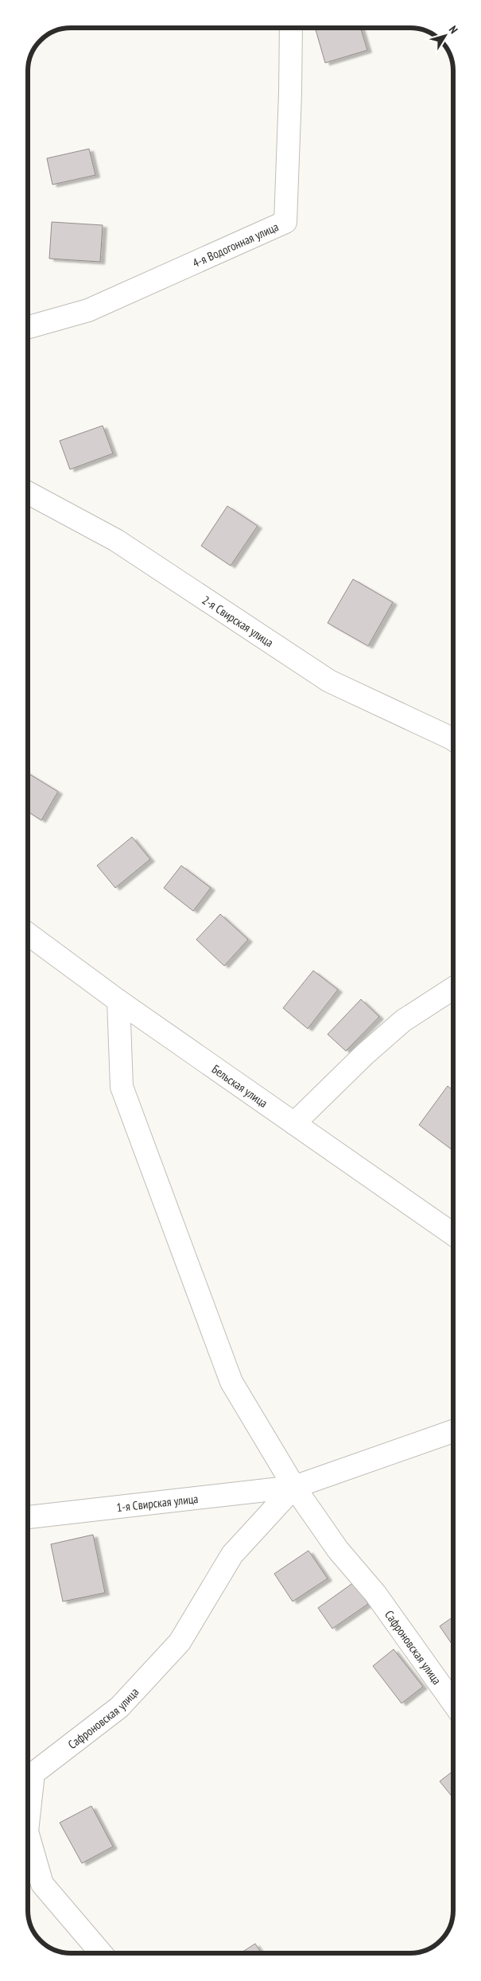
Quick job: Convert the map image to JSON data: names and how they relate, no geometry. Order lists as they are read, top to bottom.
{
  "streets": {
    "street": [
      "4-я Водогонная улица",
      "2-я Свирская улица",
      "Бельская улица",
      "1-я Свирская улица",
      "Сафроновская улица"
    ]
  },
  "crossings": [
    ["1-я Свирская улица", "Сафроновская улица"]
  ],
  "north": "top right"
}
